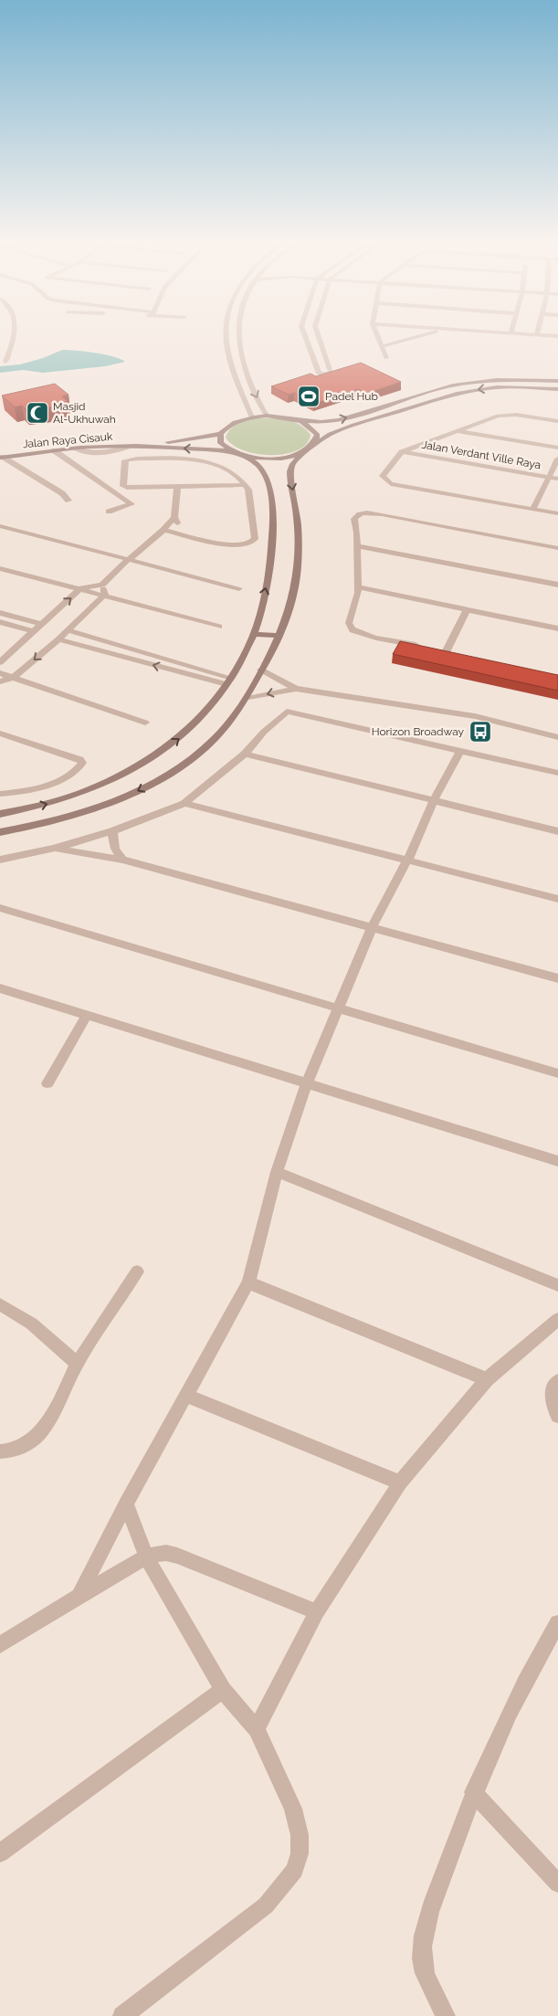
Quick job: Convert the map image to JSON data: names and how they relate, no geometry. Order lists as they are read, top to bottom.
{
  "streets": {
    "main road": ["Jalan Raya Cisauk"],
    "street": ["Jalan Verdant Ville Raya"]
  },
  "places": {
    "sports": ["Padel Hub"],
    "mosque": ["Masjid Al-Ukhuwah"],
    "bus stop": ["Horizon Broadway"]
  }
}
